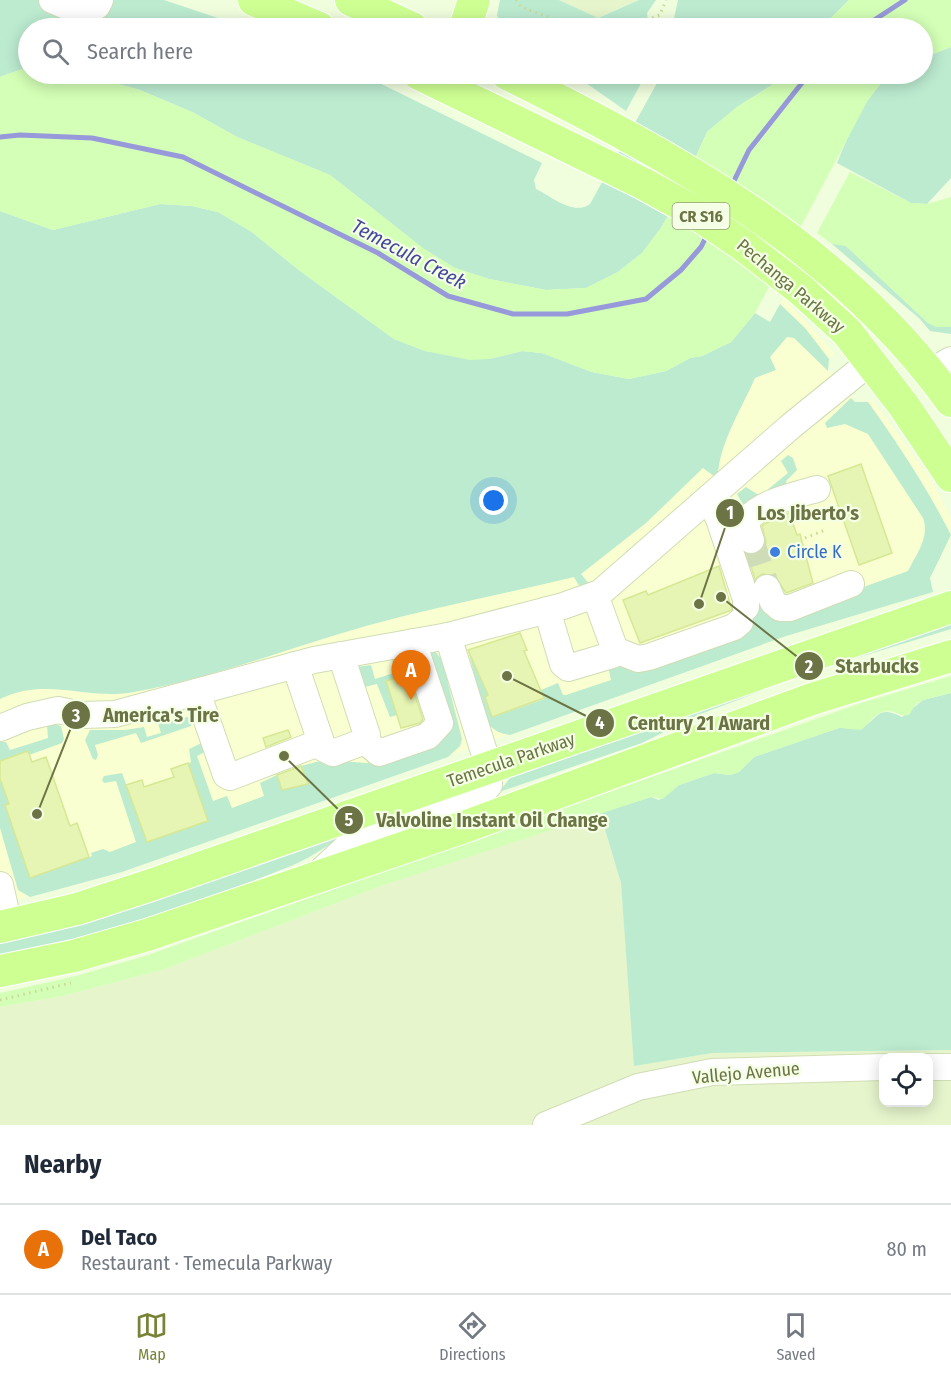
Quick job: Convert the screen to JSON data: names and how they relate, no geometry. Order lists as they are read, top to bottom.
{
  "streets": {
    "main road": ["CR S16", "Pechanga Parkway", "Temecula Parkway"],
    "street": ["Vallejo Avenue"]
  },
  "water": ["Temecula Creek"],
  "places": [
    "Circle K",
    "Starbucks",
    "Los Jiberto's",
    "Century 21 Award",
    "Valvoline Instant Oil Change",
    "America's Tire"
  ],
  "page": {
    "search": "Search here",
    "pins": "A",
    "heading": "Nearby",
    "list": [
      {
        "mark": "A",
        "name": "Del Taco",
        "note": "Restaurant · Temecula Parkway",
        "value": "80 m"
      }
    ],
    "nav": ["Map", "Directions", "Saved"]
  }
}
